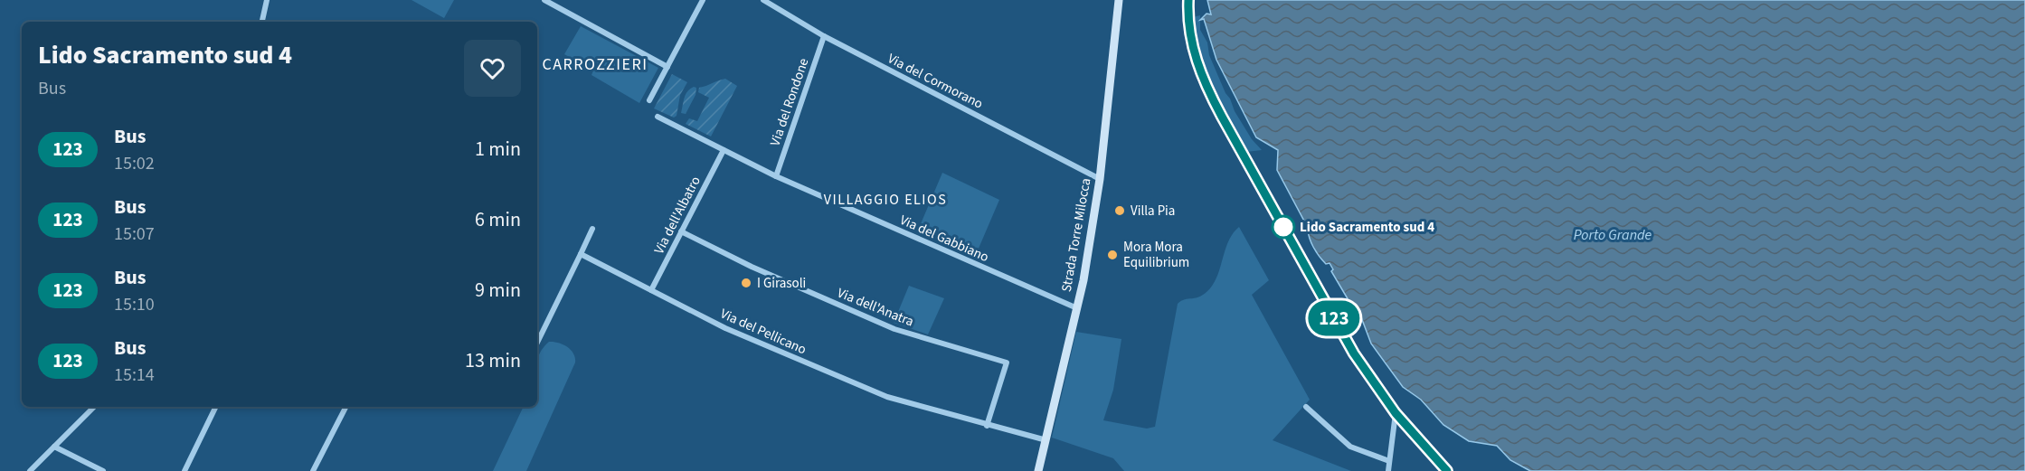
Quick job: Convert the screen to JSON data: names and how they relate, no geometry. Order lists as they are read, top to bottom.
{
  "streets": {
    "street": [
      "Via del Cormorano",
      "Via del Rondone",
      "Via dell'Albatro",
      "Strada Torre Milocca",
      "Via del Gabbiano",
      "Via dell'Anatra",
      "Via del Pellicano"
    ]
  },
  "crossings": [
    ["Via del Cormorano", "Via del Rondone"],
    ["Via del Cormorano", "Strada Torre Milocca"],
    ["Via del Rondone", "Via del Gabbiano"],
    ["Via dell'Albatro", "Via del Gabbiano"],
    ["Via dell'Albatro", "Via dell'Anatra"],
    ["Via dell'Albatro", "Via del Pellicano"],
    ["Strada Torre Milocca", "Via del Gabbiano"],
    ["Strada Torre Milocca", "Via del Pellicano"],
    ["Via dell'Anatra", "Via del Pellicano"]
  ],
  "districts": ["CARROZZIERI", "VILLAGGIO ELIOS"],
  "water": ["Porto Grande"],
  "places": [
    "Villa Pia",
    "Lido Sacramento sud 4",
    "Mora Mora Equilibrium",
    "I Girasoli"
  ],
  "lines": ["bus line 123"],
  "page": {
    "on_map": "123",
    "heading": ["Lido Sacramento sud 4", "Bus"],
    "list": [
      {
        "mark": "123",
        "name": "Bus",
        "note": "15:02",
        "value": "1 min"
      },
      {
        "mark": "123",
        "name": "Bus",
        "note": "15:07",
        "value": "6 min"
      },
      {
        "mark": "123",
        "name": "Bus",
        "note": "15:10",
        "value": "9 min"
      },
      {
        "mark": "123",
        "name": "Bus",
        "note": "15:14",
        "value": "13 min"
      }
    ]
  }
}
